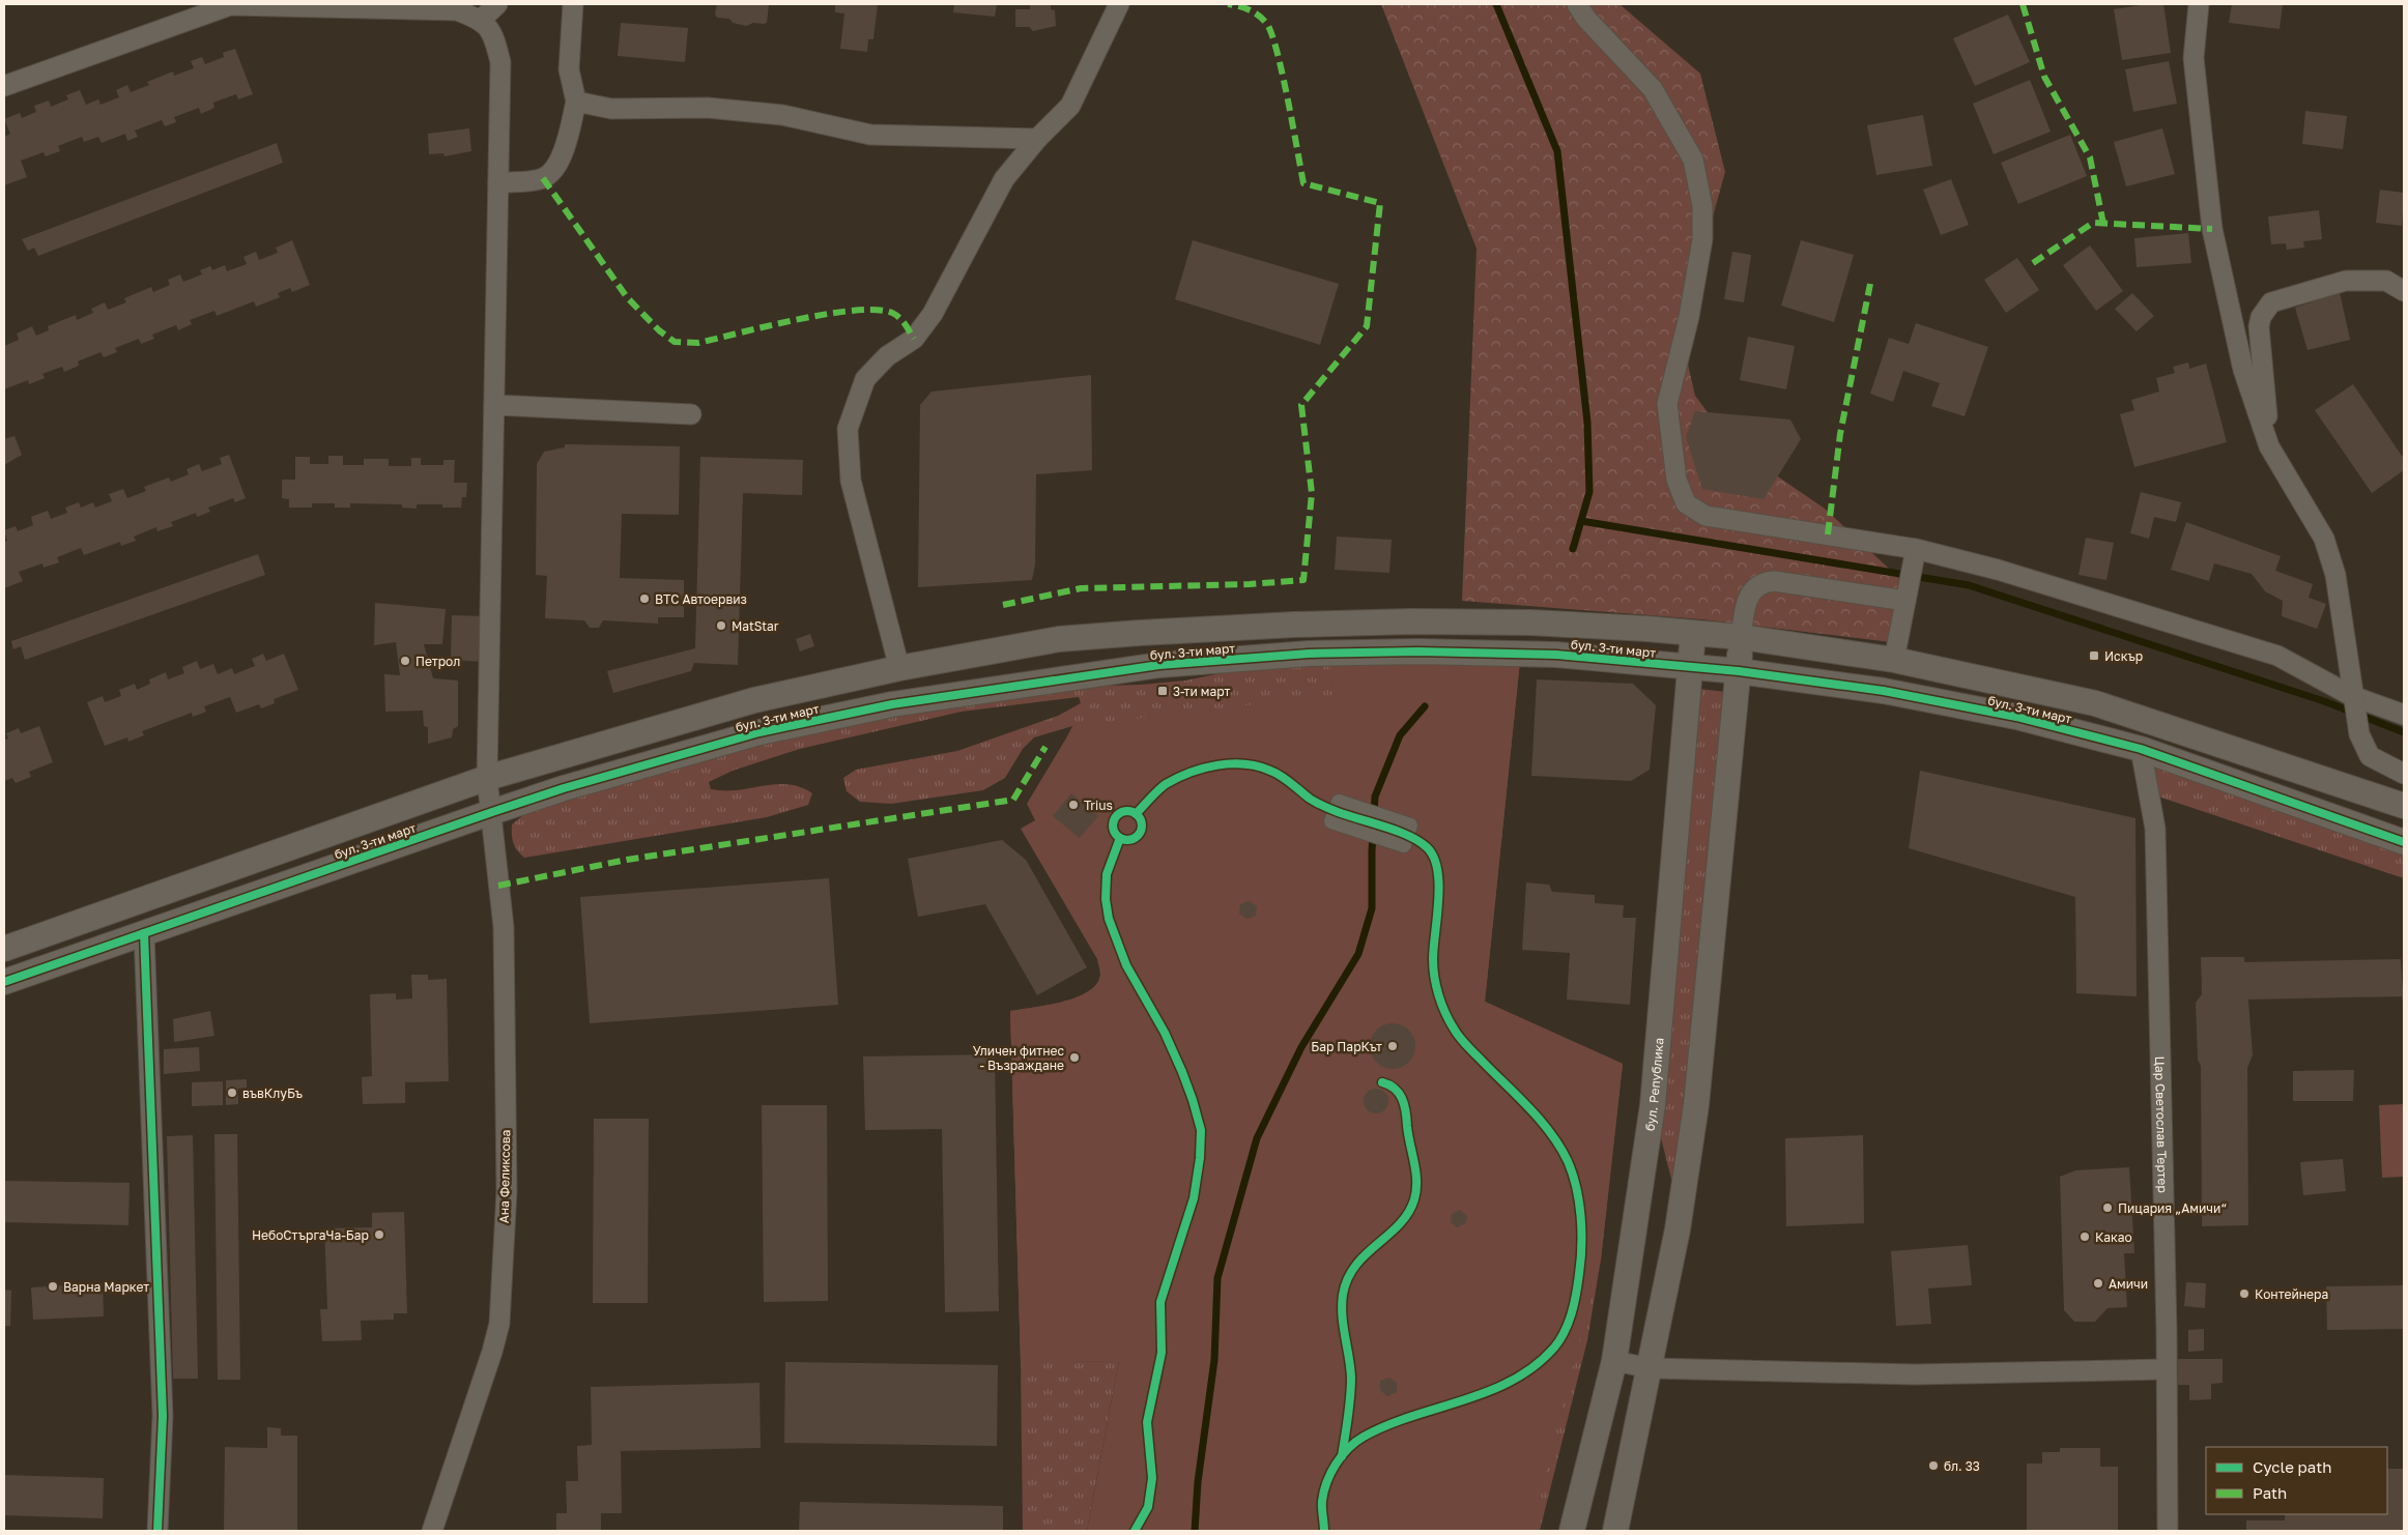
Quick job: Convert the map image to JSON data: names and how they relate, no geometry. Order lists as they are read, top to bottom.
{
  "streets": {
    "street": [
      "бул. 3-ти март",
      "бул. Република",
      "Цар Светослав Тертер",
      "Ана Феликсова"
    ]
  },
  "crossings": [
    ["бул. 3-ти март", "бул. Република"],
    ["бул. 3-ти март", "Цар Светослав Тертер"],
    ["бул. 3-ти март", "Ана Феликсова"]
  ],
  "places": {
    "other": [
      "ВТС Автоервиз",
      "MatStar",
      "Петрол",
      "Trius",
      "Бар ПарКът",
      "Уличен фитнес - Възраждане",
      "въвКлуБъ",
      "Пицария „Амичи“",
      "НебоСтъргаЧа-Бар",
      "Какао",
      "Амичи",
      "Варна Маркет",
      "Контейнера",
      "бл. 33"
    ],
    "transit": ["Искър", "3-ти март"]
  },
  "legend": ["Cycle path", "Path"]
}
